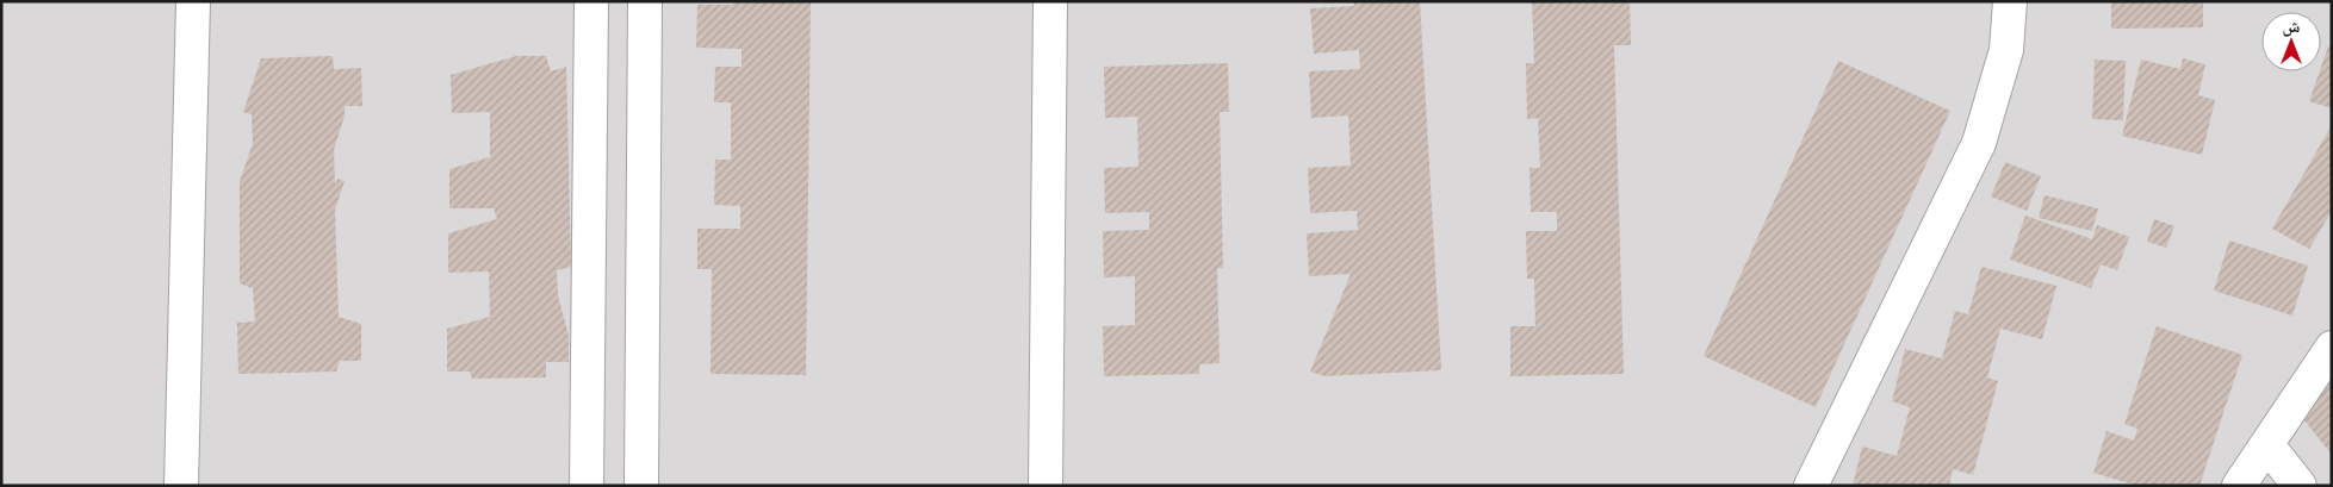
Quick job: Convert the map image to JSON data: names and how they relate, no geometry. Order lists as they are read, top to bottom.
{
  "north": "top"
}
